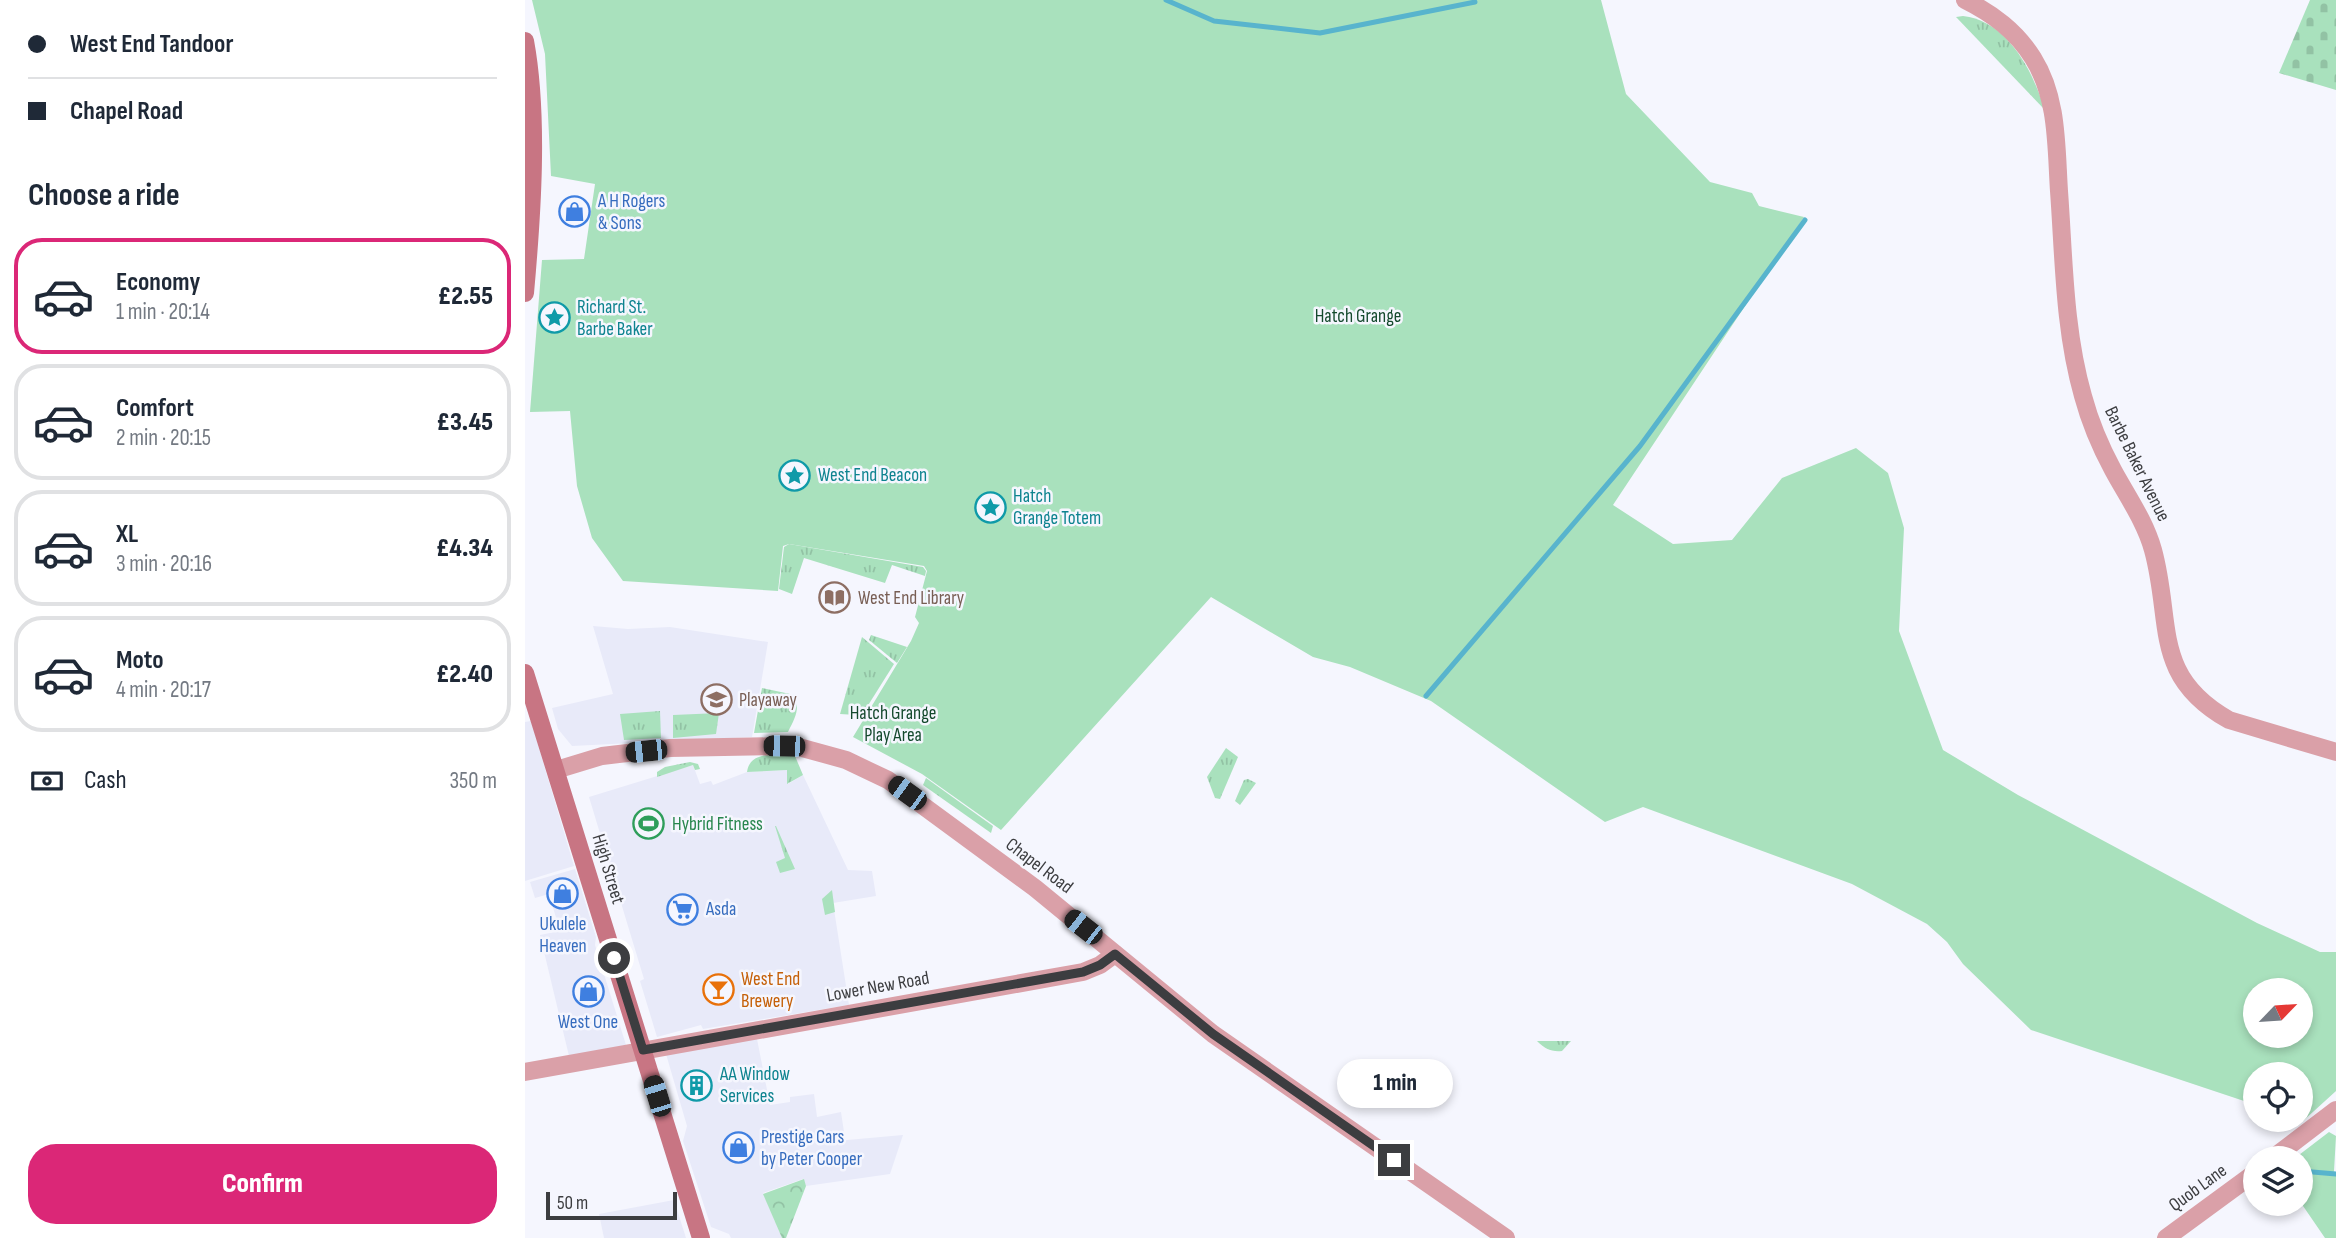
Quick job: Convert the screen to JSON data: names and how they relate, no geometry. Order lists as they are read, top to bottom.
{
  "streets": {
    "main road": ["High Street"],
    "street": [
      "Barbe Baker Avenue",
      "Chapel Road",
      "Lower New Road",
      "Quob Lane"
    ]
  },
  "crossings": [
    ["Chapel Road", "High Street"],
    ["Chapel Road", "Lower New Road"],
    ["High Street", "Lower New Road"]
  ],
  "parks": ["Hatch Grange", "Hatch Grange Play Area"],
  "places": {
    "shop": [
      "A H Rogers & Sons",
      "Ukulele Heaven",
      "West One",
      "Prestige Cars by Peter Cooper"
    ],
    "place": ["Richard St. Barbe Baker", "West End Beacon", "Hatch Grange Totem"],
    "library": ["West End Library"],
    "school or university": ["Playaway"],
    "sports": ["Hybrid Fitness"],
    "supermarket": ["Asda"],
    "bar": ["West End Brewery"],
    "building": ["AA Window Services"]
  },
  "scale_bar": "50 m",
  "north": "top right",
  "page": {
    "banner": ["West End Tandoor", "Chapel Road"],
    "heading": "Choose a ride",
    "list": [
      {
        "name": "Economy",
        "note": "1 min · 20:14",
        "value": "£2.55"
      },
      {
        "name": "Comfort",
        "note": "2 min · 20:15",
        "value": "£3.45"
      },
      {
        "name": "XL",
        "note": "3 min · 20:16",
        "value": "£4.34"
      },
      {
        "name": "Moto",
        "note": "4 min · 20:17",
        "value": "£2.40"
      }
    ],
    "pay": ["Cash", "350 m"],
    "bubble": "1 min",
    "buttons": "Confirm",
    "scale": "50 m"
  }
}
